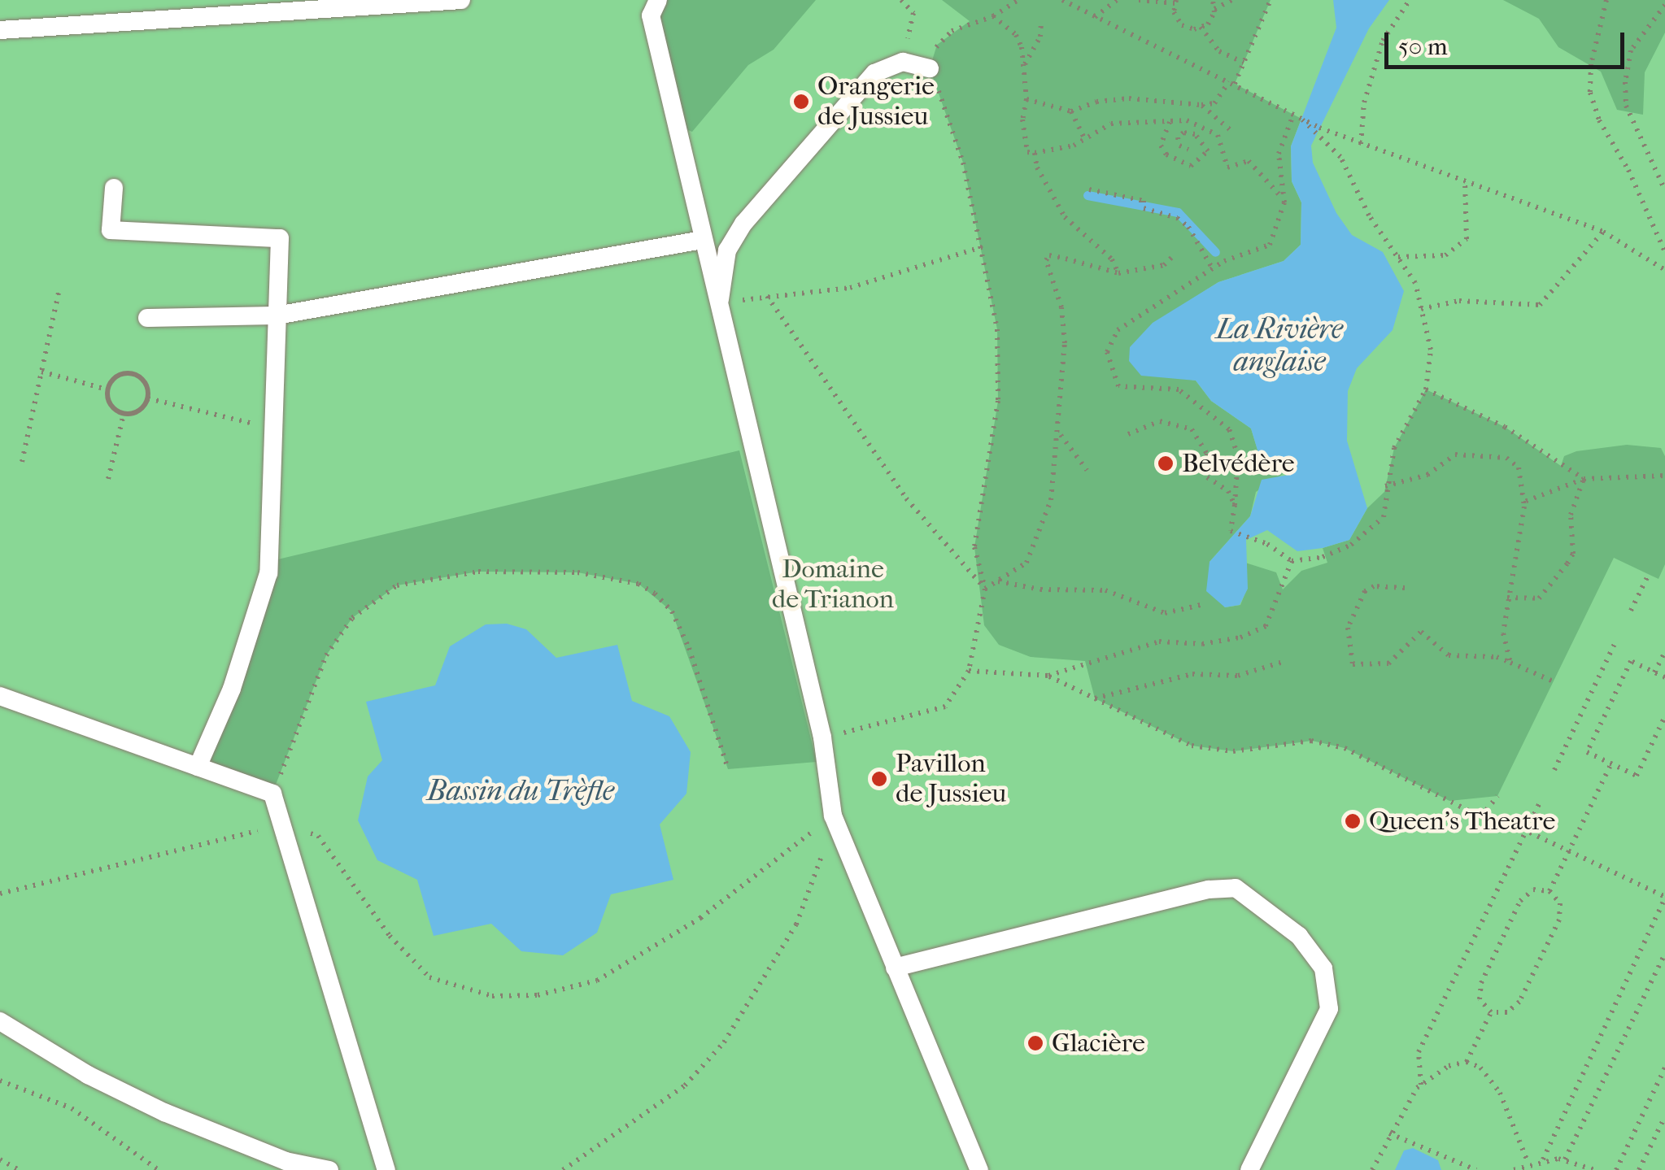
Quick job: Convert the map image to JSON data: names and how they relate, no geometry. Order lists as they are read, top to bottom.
{
  "water": ["La Rivière anglaise", "Bassin du Trèfle"],
  "parks": ["Domaine de Trianon"],
  "places": [
    "Orangerie de Jussieu",
    "Belvédère",
    "Pavillon de Jussieu",
    "Queen's Theatre",
    "Glacière"
  ],
  "scale_bar": "50 m"
}
